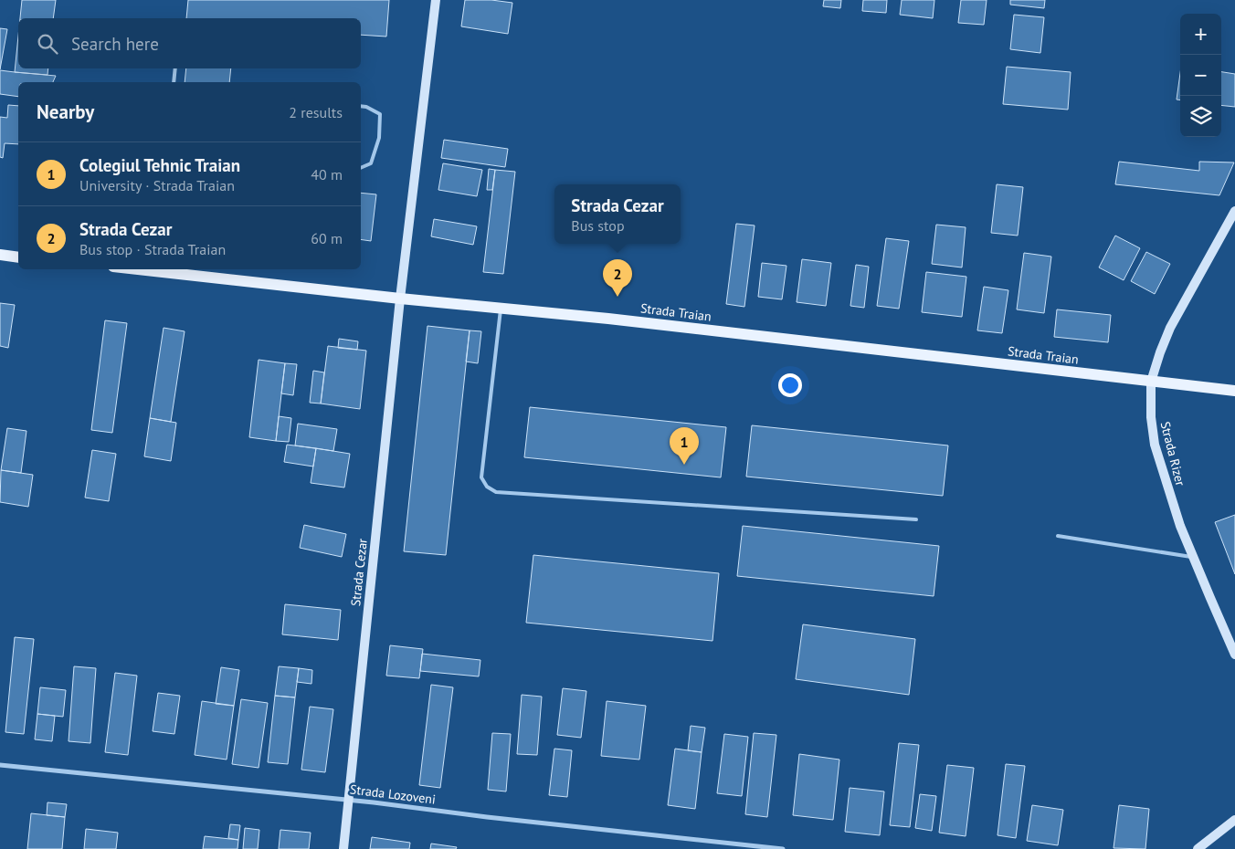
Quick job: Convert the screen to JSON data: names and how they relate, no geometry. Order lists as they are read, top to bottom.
{
  "streets": {
    "main road": ["Strada Traian"],
    "street": ["Strada Rizer", "Strada Cezar", "Strada Lozoveni"]
  },
  "crossings": [
    ["Strada Traian", "Strada Rizer"],
    ["Strada Traian", "Strada Cezar"],
    ["Strada Cezar", "Strada Lozoveni"]
  ],
  "page": {
    "map_buttons": ["+", "−"],
    "search": "Search here",
    "heading": ["Nearby", "2 results"],
    "list": [
      {
        "mark": "1",
        "name": "Colegiul Tehnic Traian",
        "note": "University · Strada Traian",
        "value": "40 m"
      },
      {
        "mark": "2",
        "name": "Strada Cezar",
        "note": "Bus stop · Strada Traian",
        "value": "60 m"
      }
    ],
    "popup": ["Strada Cezar", "Bus stop"],
    "pins": ["2", "1"]
  }
}
